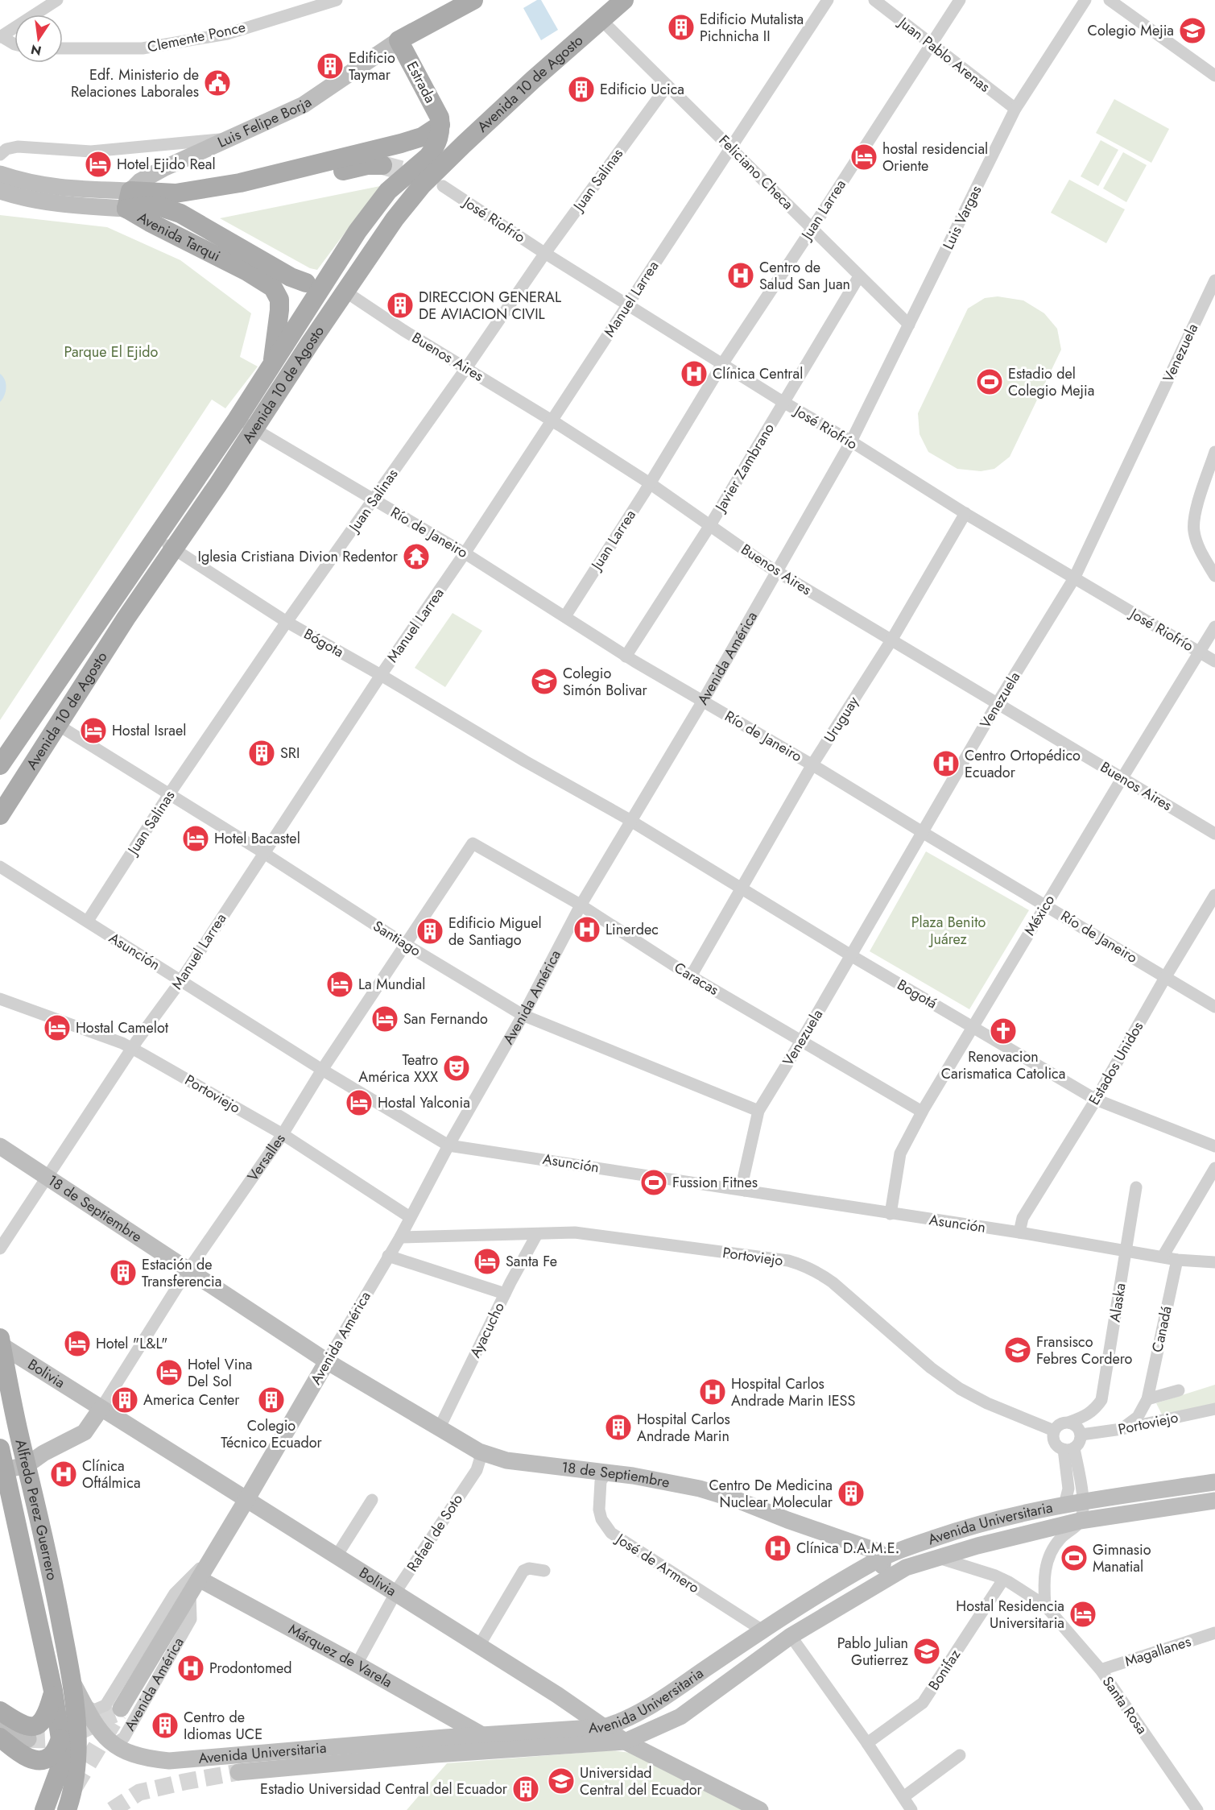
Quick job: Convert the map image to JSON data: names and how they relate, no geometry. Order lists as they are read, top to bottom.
{
  "streets": {
    "main road": [
      "Estrada",
      "Avenida 10 de Agosto",
      "Luis Felipe Borja",
      "Avenida Tarqui",
      "Avenida América",
      "Versalles",
      "18 de Septiembre",
      "Bolivia",
      "Alfredo Perez Guerrero",
      "Avenida Universitaria",
      "Márquez de Varela"
    ],
    "street": [
      "Clemente Ponce",
      "Juan Pablo Arenas",
      "Feliciano Checa",
      "Juan Salinas",
      "Juan Larrea",
      "Luis Vargas",
      "José Riofrío",
      "Manuel Larrea",
      "Venezuela",
      "Buenos Aires",
      "Javier Zambrano",
      "Río de Janeiro",
      "Bógota",
      "Uruguay",
      "México",
      "Santiago",
      "Asunción",
      "Caracas",
      "Bogotá",
      "Estados Unidos",
      "Portoviejo",
      "Alaska",
      "Canadá",
      "Ayacucho",
      "Rafael de Soto",
      "José de Armero",
      "Magallanes",
      "Bonifaz",
      "Santa Rosa"
    ]
  },
  "crossings": [
    ["Juan Pablo Arenas", "Juan Larrea"],
    ["Juan Pablo Arenas", "Luis Vargas"],
    ["Estrada", "Avenida 10 de Agosto"],
    ["Estrada", "Luis Felipe Borja"],
    ["Estrada", "Avenida Tarqui"],
    ["Avenida 10 de Agosto", "Feliciano Checa"],
    ["Avenida 10 de Agosto", "Avenida Tarqui"],
    ["Avenida 10 de Agosto", "Buenos Aires"],
    ["Avenida 10 de Agosto", "Río de Janeiro"],
    ["Avenida 10 de Agosto", "Bógota"],
    ["Avenida 10 de Agosto", "Santiago"],
    ["Luis Felipe Borja", "Avenida Tarqui"],
    ["Feliciano Checa", "Juan Salinas"],
    ["Feliciano Checa", "Juan Larrea"],
    ["Feliciano Checa", "Luis Vargas"],
    ["Feliciano Checa", "Manuel Larrea"],
    ["Feliciano Checa", "Javier Zambrano"],
    ["Juan Salinas", "José Riofrío"],
    ["Juan Salinas", "Buenos Aires"],
    ["Juan Salinas", "Río de Janeiro"],
    ["Juan Salinas", "Bógota"],
    ["Juan Salinas", "Santiago"],
    ["Juan Salinas", "Asunción"],
    ["Juan Larrea", "José Riofrío"],
    ["Juan Larrea", "Buenos Aires"],
    ["Juan Larrea", "Río de Janeiro"],
    ["Luis Vargas", "José Riofrío"],
    ["Luis Vargas", "Avenida América"],
    ["José Riofrío", "Manuel Larrea"],
    ["José Riofrío", "Venezuela"],
    ["José Riofrío", "Javier Zambrano"],
    ["José Riofrío", "Avenida América"],
    ["José Riofrío", "Uruguay"],
    ["José Riofrío", "México"],
    ["Manuel Larrea", "Buenos Aires"],
    ["Manuel Larrea", "Río de Janeiro"],
    ["Manuel Larrea", "Bógota"],
    ["Manuel Larrea", "Santiago"],
    ["Manuel Larrea", "Asunción"],
    ["Manuel Larrea", "Portoviejo"],
    ["Manuel Larrea", "18 de Septiembre"],
    ["Venezuela", "Buenos Aires"],
    ["Venezuela", "Río de Janeiro"],
    ["Venezuela", "Santiago"],
    ["Venezuela", "Asunción"],
    ["Venezuela", "Caracas"],
    ["Venezuela", "Bogotá"],
    ["Buenos Aires", "Javier Zambrano"],
    ["Buenos Aires", "Avenida América"],
    ["Buenos Aires", "Uruguay"],
    ["Buenos Aires", "México"],
    ["Javier Zambrano", "Río de Janeiro"],
    ["Río de Janeiro", "Avenida América"],
    ["Río de Janeiro", "Uruguay"],
    ["Río de Janeiro", "México"],
    ["Río de Janeiro", "Estados Unidos"],
    ["Bógota", "Avenida América"],
    ["Bógota", "Bogotá"],
    ["Avenida América", "Santiago"],
    ["Avenida América", "Asunción"],
    ["Avenida América", "Caracas"],
    ["Avenida América", "Bogotá"],
    ["Avenida América", "Portoviejo"],
    ["Avenida América", "18 de Septiembre"],
    ["Avenida América", "Bolivia"],
    ["Avenida América", "Avenida Universitaria"],
    ["Avenida América", "Márquez de Varela"],
    ["Uruguay", "Caracas"],
    ["Uruguay", "Bogotá"],
    ["México", "Asunción"],
    ["México", "Caracas"],
    ["México", "Bogotá"],
    ["Santiago", "Versalles"],
    ["Asunción", "Estados Unidos"],
    ["Asunción", "Versalles"],
    ["Asunción", "Alaska"],
    ["Asunción", "Canadá"],
    ["Caracas", "Versalles"],
    ["Bogotá", "Estados Unidos"],
    ["Portoviejo", "Versalles"],
    ["Portoviejo", "Alaska"],
    ["Portoviejo", "Canadá"],
    ["Portoviejo", "Ayacucho"],
    ["Versalles", "18 de Septiembre"],
    ["Versalles", "Bolivia"],
    ["Versalles", "Alfredo Perez Guerrero"],
    ["18 de Septiembre", "Ayacucho"],
    ["18 de Septiembre", "Avenida Universitaria"],
    ["18 de Septiembre", "Rafael de Soto"],
    ["18 de Septiembre", "José de Armero"],
    ["Bolivia", "Alfredo Perez Guerrero"],
    ["Bolivia", "Avenida Universitaria"],
    ["Bolivia", "Rafael de Soto"],
    ["Alfredo Perez Guerrero", "Avenida Universitaria"],
    ["Avenida Universitaria", "José de Armero"],
    ["Avenida Universitaria", "Márquez de Varela"],
    ["Avenida Universitaria", "Santa Rosa"],
    ["Rafael de Soto", "Márquez de Varela"],
    ["Magallanes", "Santa Rosa"],
    ["Bonifaz", "Santa Rosa"]
  ],
  "parks": ["Parque El Ejido", "Plaza Benito Juárez"],
  "places": {
    "building": [
      "Edificio Mutalista Pichnicha II",
      "Edificio Taymar",
      "Edificio Ucica",
      "DIRECCION GENERAL DE AVIACION CIVIL",
      "SRI",
      "Edificio Miguel de Santiago",
      "Estación de Transferencia",
      "America Center",
      "Colegio Técnico Ecuador",
      "Hospital Carlos Andrade Marin",
      "Centro De Medicina Nuclear Molecular",
      "Centro de Idiomas UCE",
      "Estadio Universidad Central del Ecuador"
    ],
    "school or university": [
      "Colegio Mejia",
      "Colegio Simón Bolivar",
      "Fransisco Febres Cordero",
      "Pablo Julian Gutierrez",
      "Universidad Central del Ecuador"
    ],
    "public building": ["Edf. Ministerio de Relaciones Laborales"],
    "hotel": [
      "hostal residencial Oriente",
      "Hotel Ejido Real",
      "Hostal Israel",
      "Hotel Bacastel",
      "La Mundial",
      "San Fernando",
      "Hostal Camelot",
      "Hostal Yalconia",
      "Santa Fe",
      "Hotel \"L&L\"",
      "Hotel Vina Del Sol",
      "Hostal Residencia Universitaria"
    ],
    "hospital": [
      "Centro de Salud San Juan",
      "Clínica Central",
      "Centro Ortopédico Ecuador",
      "Linerdec",
      "Hospital Carlos Andrade Marin IESS",
      "Clínica Oftálmica",
      "Clínica D.A.M.E.",
      "Prodontomed"
    ],
    "sports": ["Estadio del Colegio Mejia", "Fussion Fitnes", "Gimnasio Manatial"],
    "temple": ["Iglesia Cristiana Divion Redentor"],
    "church": ["Renovacion Carismatica Catolica"],
    "theatre": ["Teatro América XXX"]
  },
  "north": "bottom"
}
